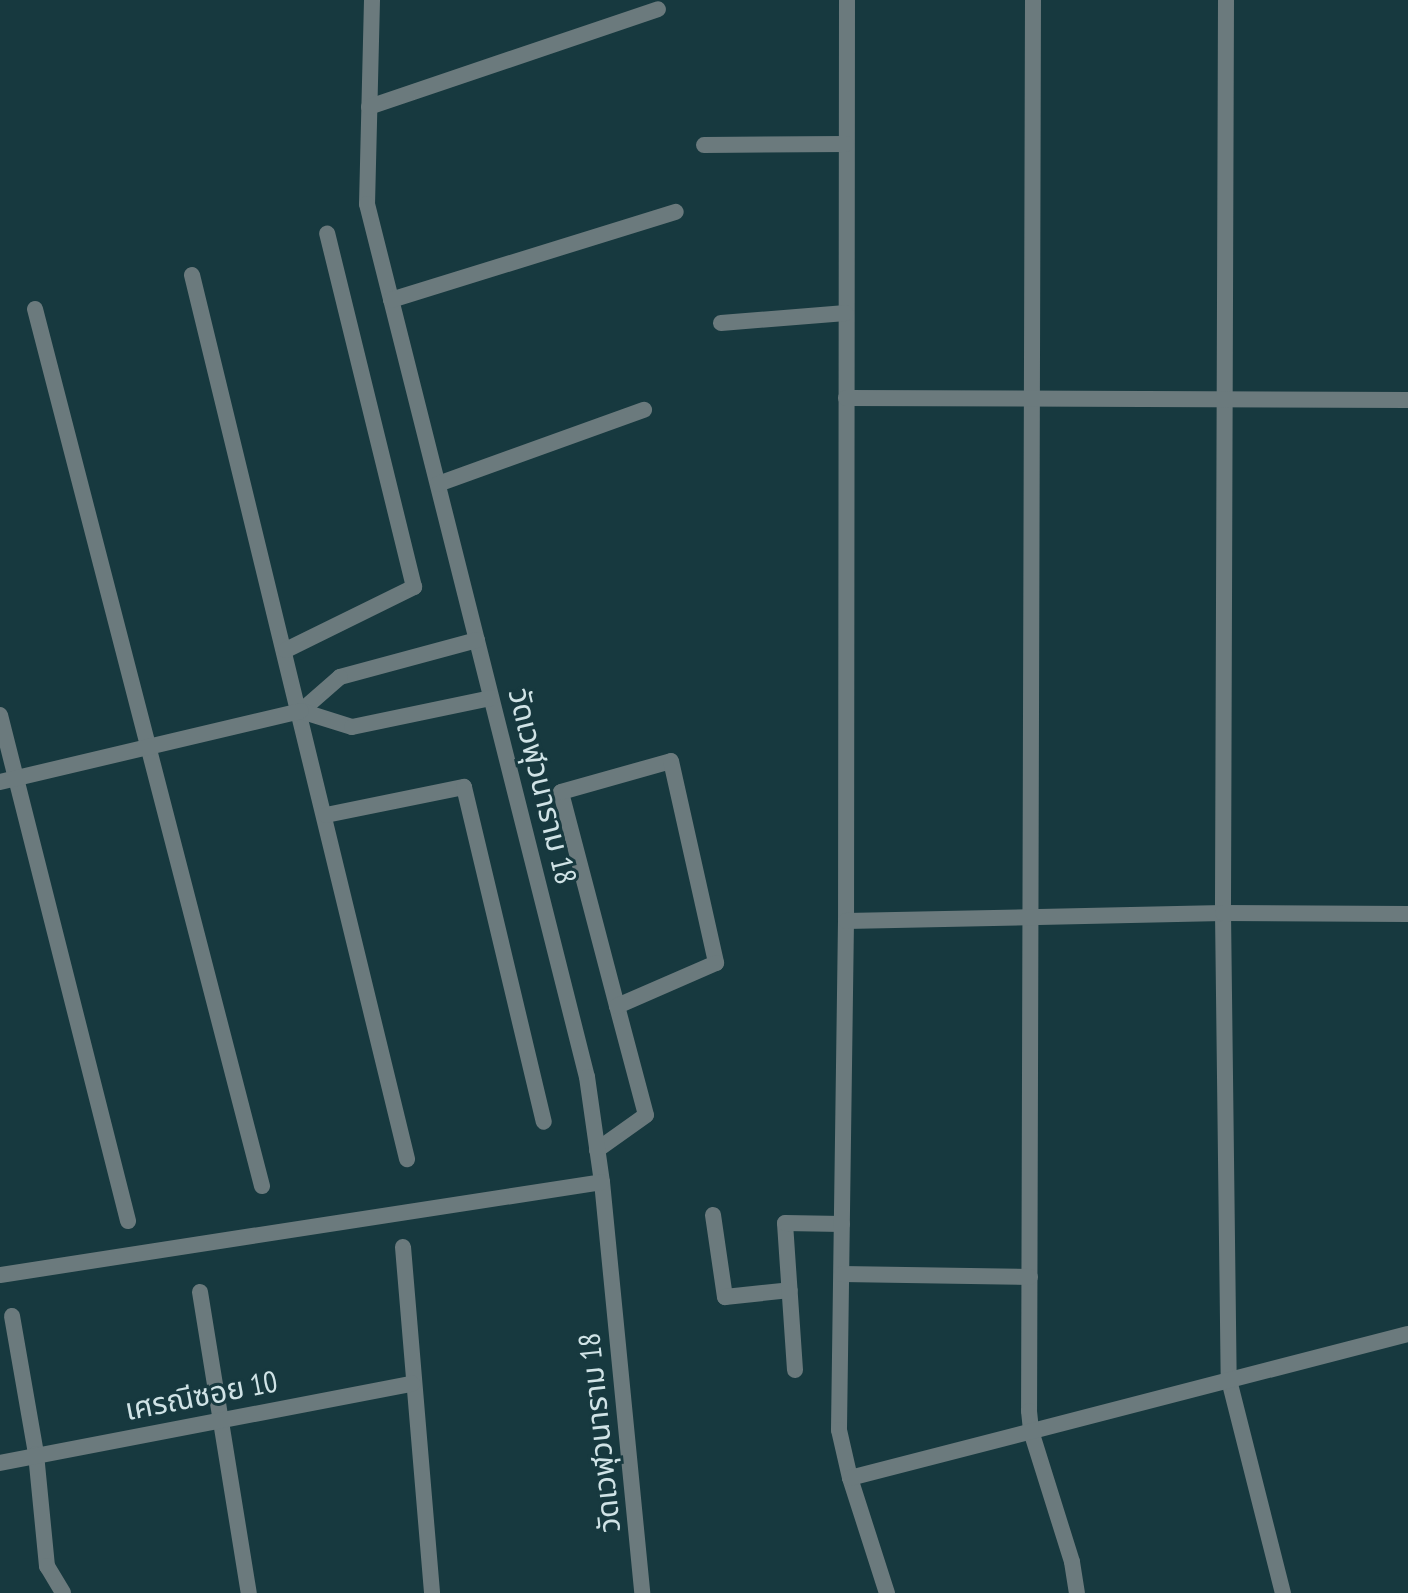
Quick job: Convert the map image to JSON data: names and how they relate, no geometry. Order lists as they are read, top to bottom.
{
  "streets": {
    "street": ["วัดเวฬุวนาราม 18", "เศรณีซอย 10"]
  }
}
